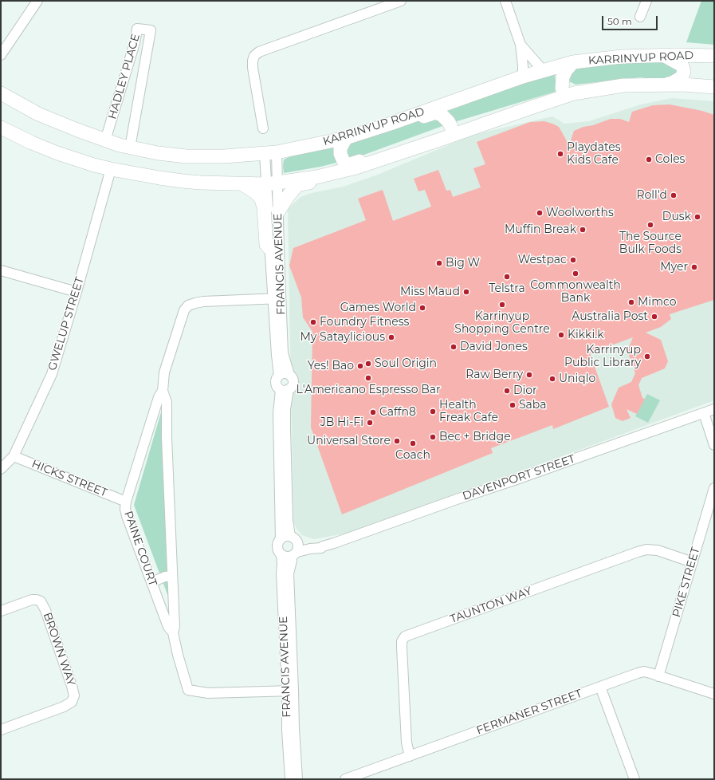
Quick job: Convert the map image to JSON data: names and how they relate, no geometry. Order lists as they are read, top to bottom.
{
  "streets": {
    "highway": ["KARRINYUP ROAD"],
    "street": [
      "HADLEY PLACE",
      "FRANCIS AVENUE",
      "GWELUP STREET",
      "DAVENPORT STREET",
      "HICKS STREET",
      "PAINE COURT",
      "PIKE STREET",
      "TAUNTON WAY",
      "BROWN WAY",
      "FERMANER STREET"
    ]
  },
  "crossings": [
    ["KARRINYUP ROAD", "HADLEY PLACE"],
    ["KARRINYUP ROAD", "FRANCIS AVENUE"],
    ["FRANCIS AVENUE", "DAVENPORT STREET"],
    ["FRANCIS AVENUE", "PAINE COURT"],
    ["GWELUP STREET", "HICKS STREET"],
    ["HICKS STREET", "PAINE COURT"],
    ["PIKE STREET", "TAUNTON WAY"],
    ["PIKE STREET", "FERMANER STREET"],
    ["TAUNTON WAY", "FERMANER STREET"]
  ],
  "places": [
    "Playdates Kids Cafe",
    "Coles",
    "Roll'd",
    "Woolworths",
    "Dusk",
    "The Source Bulk Foods",
    "Muffin Break",
    "Westpac",
    "Big W",
    "Myer",
    "Commonwealth Bank",
    "Telstra",
    "Miss Maud",
    "Mimco",
    "Karrinyup Shopping Centre",
    "Games World",
    "Australia Post",
    "Foundry Fitness",
    "Kikki.k",
    "My Sataylicious",
    "David Jones",
    "Karrinyup Public Library",
    "Soul Origin",
    "Yes! Bao",
    "Raw Berry",
    "L'Americano Espresso Bar",
    "Uniqlo",
    "Dior",
    "Saba",
    "Health Freak Cafe",
    "Caffn8",
    "JB Hi-Fi",
    "Bec + Bridge",
    "Universal Store",
    "Coach"
  ],
  "scale_bar": "50 m"
}
